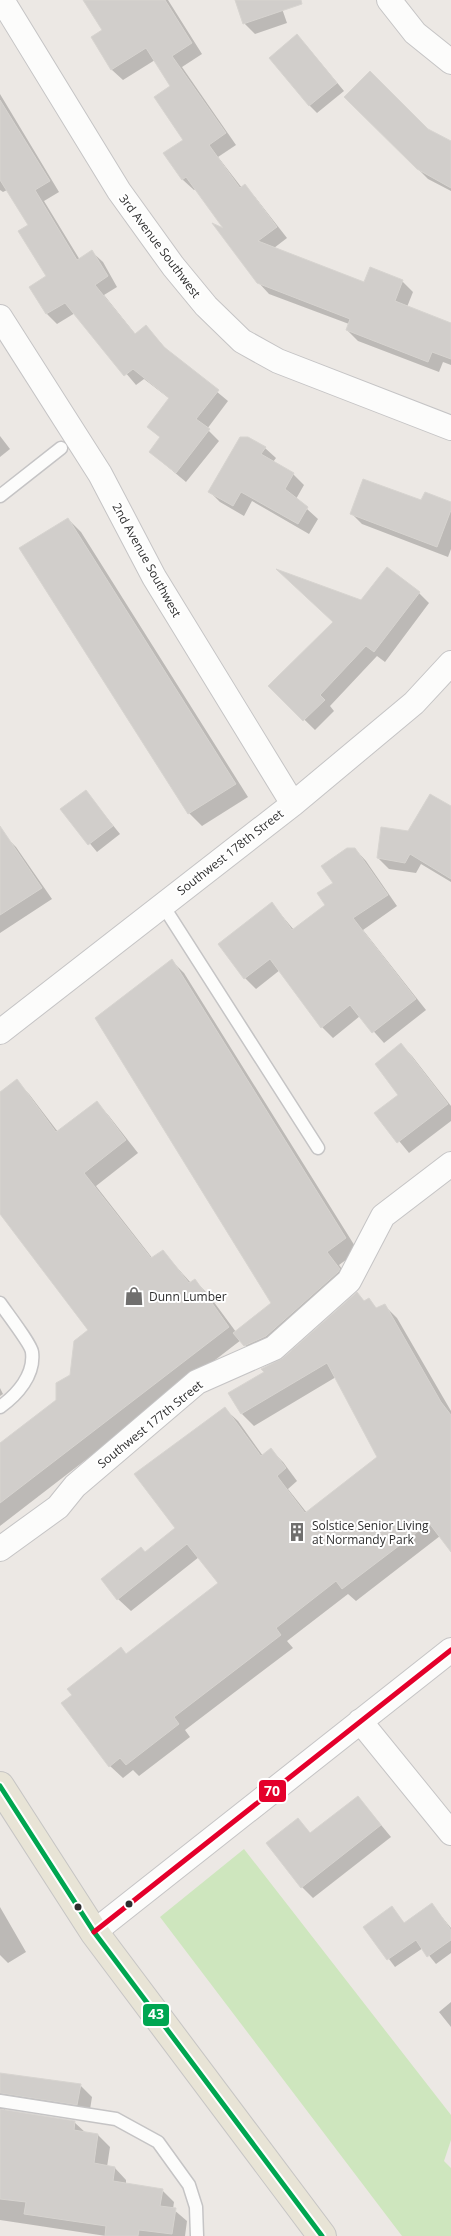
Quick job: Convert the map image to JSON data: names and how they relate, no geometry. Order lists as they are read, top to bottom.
{
  "streets": {
    "street": [
      "3rd Avenue Southwest",
      "2nd Avenue Southwest",
      "Southwest 178th Street",
      "Southwest 177th Street"
    ]
  },
  "crossings": [
    ["2nd Avenue Southwest", "Southwest 178th Street"]
  ],
  "places": {
    "shop": ["Dunn Lumber"],
    "building": ["Solstice Senior Living at Normandy Park"]
  },
  "lines": ["transit line 70", "transit line 43"]
}
